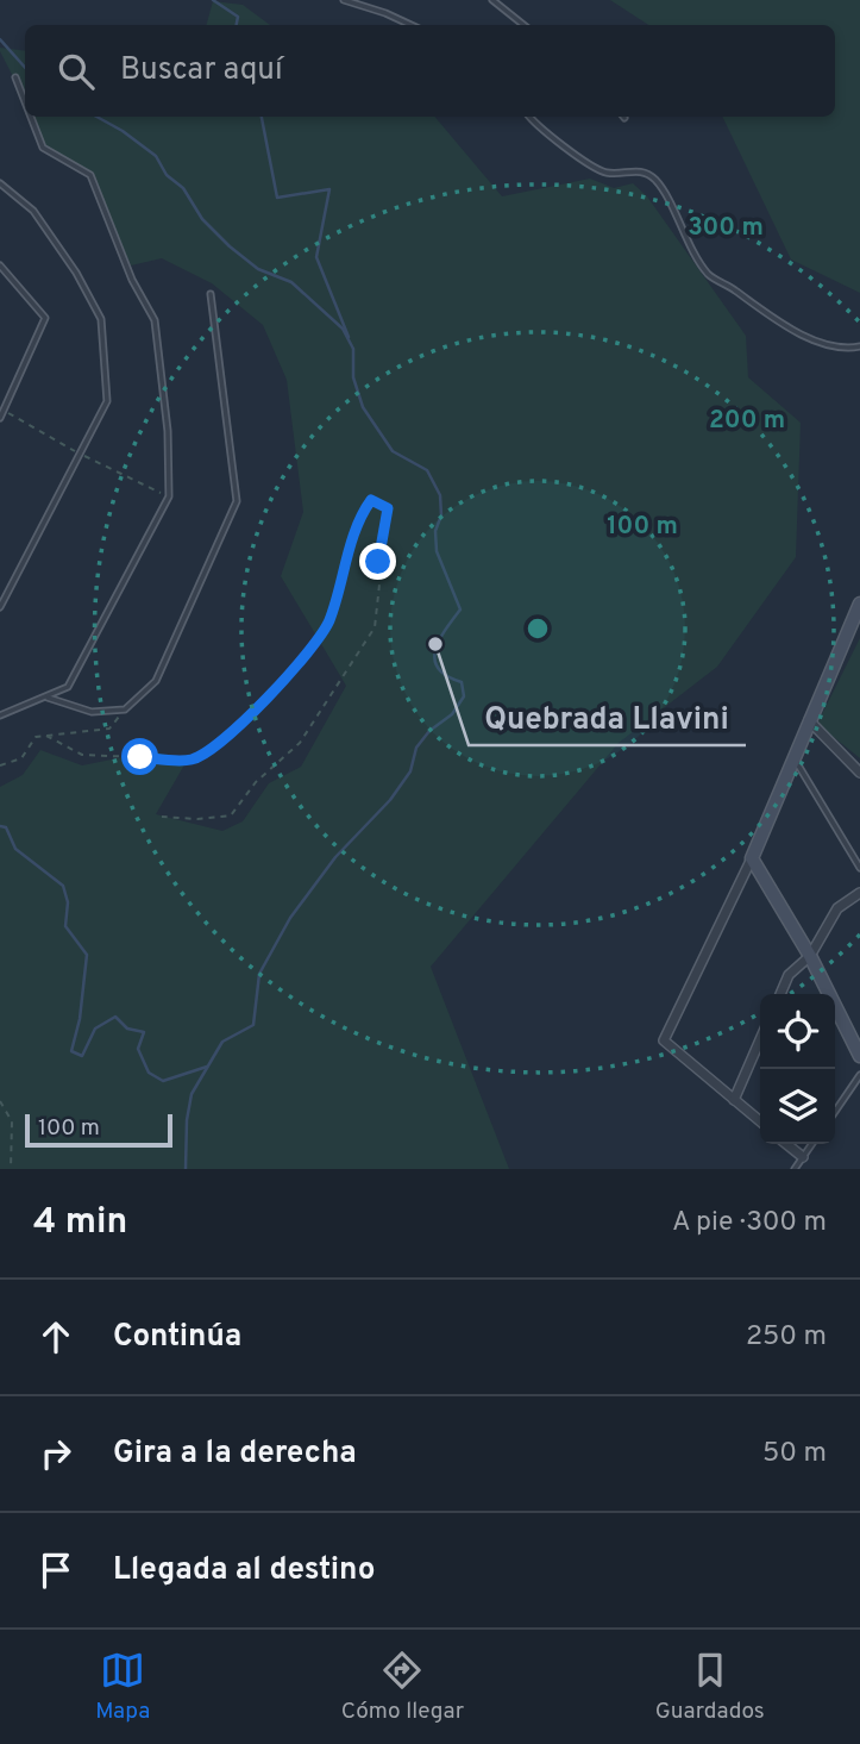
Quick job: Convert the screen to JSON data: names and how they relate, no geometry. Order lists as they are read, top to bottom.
{
  "places": ["Quebrada Llavini"],
  "scale_bar": "100 m",
  "page": {
    "search": "Buscar aquí",
    "scale": "100 m",
    "heading": ["4 min", "A pie · 300 m"],
    "list": [
      ["Continúa", "250 m"],
      ["Gira a la derecha", "50 m"],
      "Llegada al destino"
    ],
    "nav": ["Mapa", "Cómo llegar", "Guardados"]
  },
  "rings": ["300 m", "200 m", "100 m"]
}
